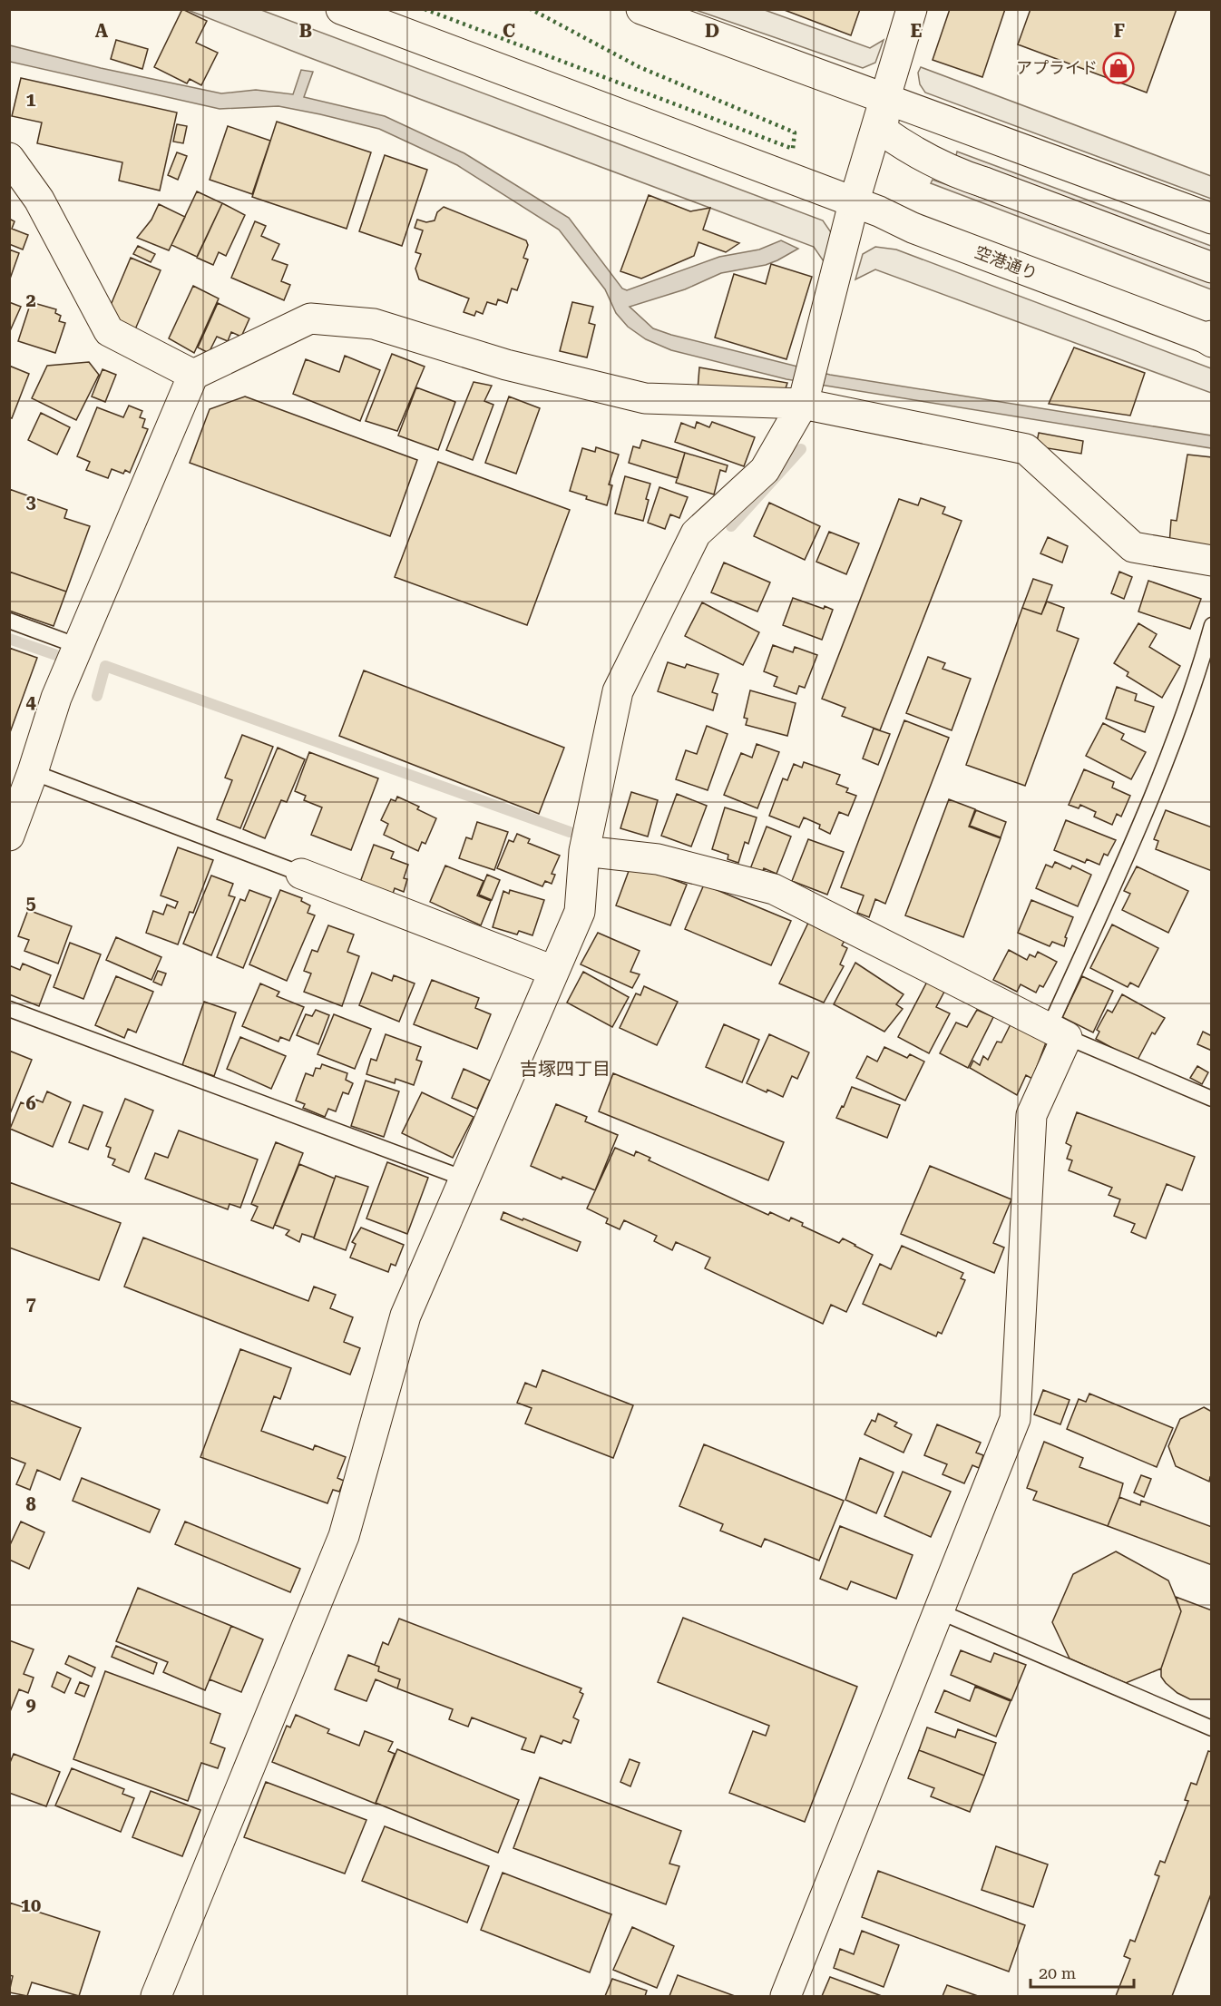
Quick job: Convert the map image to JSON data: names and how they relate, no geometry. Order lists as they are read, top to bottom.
{
  "streets": {
    "main road": ["空港通り"]
  },
  "districts": ["吉塚四丁目"],
  "places": {
    "shop": ["アプライド"]
  },
  "scale_bar": "20 m",
  "grid": {
    "columns": [
      "A",
      "B",
      "C",
      "D",
      "E",
      "F"
    ],
    "rows": [
      "1",
      "2",
      "3",
      "4",
      "5",
      "6",
      "7",
      "8",
      "9",
      "10"
    ]
  }
}
